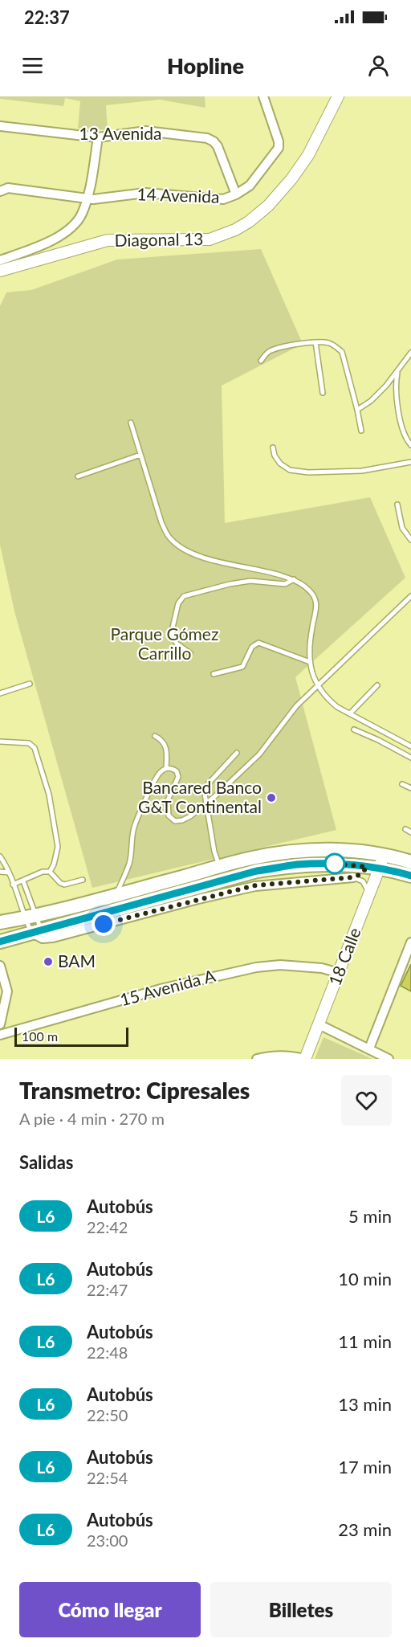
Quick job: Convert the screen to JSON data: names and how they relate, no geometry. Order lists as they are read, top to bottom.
{
  "streets": {
    "street": [
      "13 Avenida",
      "14 Avenida",
      "Diagonal 13",
      "18 Calle",
      "15 Avenida A"
    ]
  },
  "crossings": [
    ["13 Avenida", "14 Avenida"],
    ["18 Calle", "15 Avenida A"]
  ],
  "parks": ["Parque Gómez Carrillo"],
  "places": ["Bancared Banco G&T Continental", "BAM"],
  "lines": ["bus line L6"],
  "scale_bar": "100 m",
  "page": {
    "status": "22:37",
    "header": "Hopline",
    "scale": "100 m",
    "heading": [
      ["Transmetro: Cipresales", "A pie · 4 min · 270 m"],
      "Salidas"
    ],
    "list": [
      {
        "mark": "L6",
        "name": "Autobús",
        "note": "22:42",
        "value": "5 min"
      },
      {
        "mark": "L6",
        "name": "Autobús",
        "note": "22:47",
        "value": "10 min"
      },
      {
        "mark": "L6",
        "name": "Autobús",
        "note": "22:48",
        "value": "11 min"
      },
      {
        "mark": "L6",
        "name": "Autobús",
        "note": "22:50",
        "value": "13 min"
      },
      {
        "mark": "L6",
        "name": "Autobús",
        "note": "22:54",
        "value": "17 min"
      },
      {
        "mark": "L6",
        "name": "Autobús",
        "note": "23:00",
        "value": "23 min"
      }
    ],
    "buttons": ["Cómo llegar", "Billetes"]
  }
}
